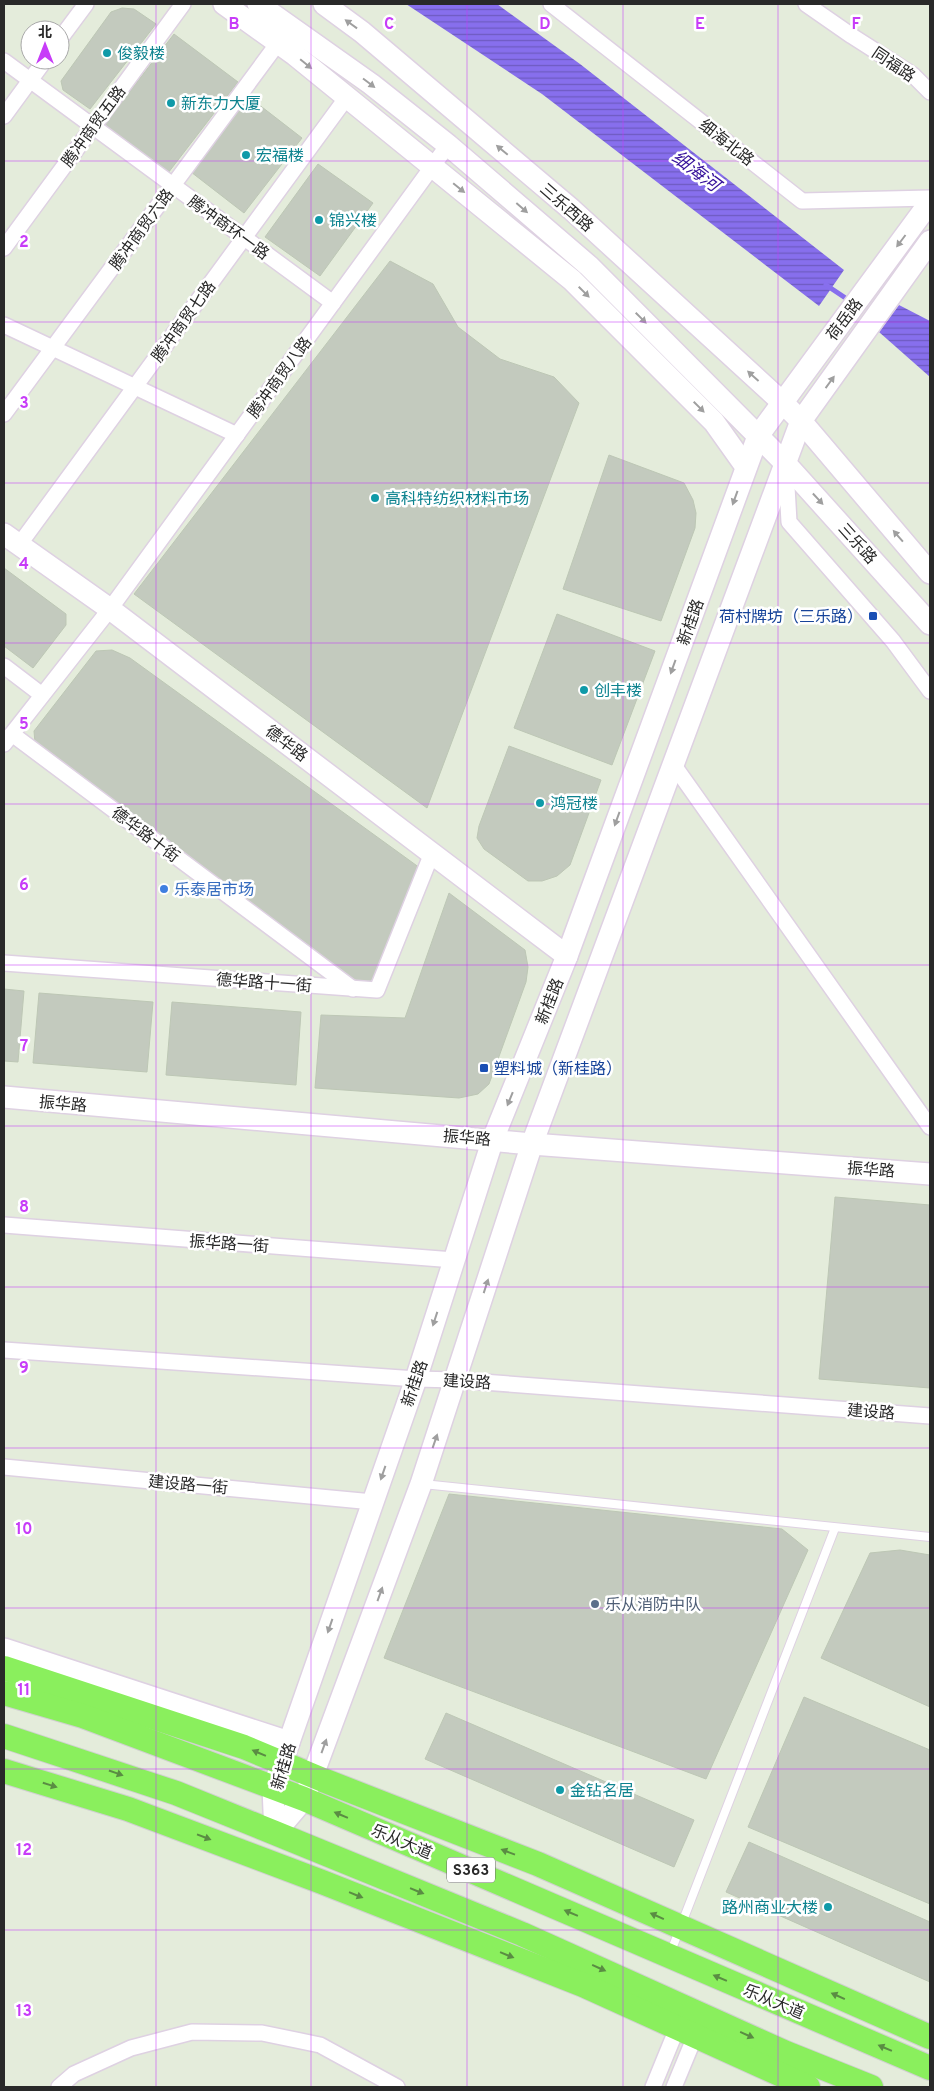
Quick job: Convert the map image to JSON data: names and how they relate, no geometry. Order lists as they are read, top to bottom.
{
  "streets": {
    "main road": ["乐从大道", "S363"],
    "street": [
      "同福路",
      "腾冲商贸五路",
      "细海北路",
      "三乐西路",
      "腾冲商环一路",
      "腾冲商贸六路",
      "荷岳路",
      "腾冲商贸七路",
      "腾冲商贸八路",
      "三乐路",
      "新桂路",
      "德华路",
      "德华路十街",
      "德华路十一街",
      "振华路",
      "振华路一街",
      "建设路",
      "建设路一街"
    ]
  },
  "crossings": [
    ["腾冲商贸五路", "腾冲商环一路"],
    ["三乐西路", "荷岳路"],
    ["腾冲商环一路", "腾冲商贸六路"],
    ["腾冲商环一路", "腾冲商贸七路"],
    ["腾冲商环一路", "腾冲商贸八路"],
    ["荷岳路", "三乐路"],
    ["荷岳路", "新桂路"],
    ["腾冲商贸七路", "德华路"],
    ["腾冲商贸八路", "三乐路"],
    ["腾冲商贸八路", "德华路"],
    ["腾冲商贸八路", "德华路十街"],
    ["三乐路", "新桂路"],
    ["新桂路", "德华路"],
    ["新桂路", "振华路"],
    ["新桂路", "振华路一街"],
    ["新桂路", "建设路"],
    ["新桂路", "建设路一街"],
    ["新桂路", "乐从大道"],
    ["新桂路", "S363"],
    ["德华路", "德华路十一街"],
    ["德华路十街", "德华路十一街"]
  ],
  "water": ["细海河"],
  "places": {
    "other": [
      "俊毅楼",
      "新东力大厦",
      "宏福楼",
      "锦兴楼",
      "高科特纺织材料市场",
      "创丰楼",
      "鸿冠楼",
      "乐泰居市场",
      "乐从消防中队",
      "金钻名居",
      "路州商业大楼"
    ],
    "transit": ["荷村牌坊（三乐路）", "塑料城（新桂路）"]
  },
  "north": "top",
  "grid": {
    "columns": [
      "B",
      "C",
      "D",
      "E",
      "F"
    ],
    "rows": [
      "2",
      "3",
      "4",
      "5",
      "6",
      "7",
      "8",
      "9",
      "10",
      "11",
      "12",
      "13"
    ]
  }
}
